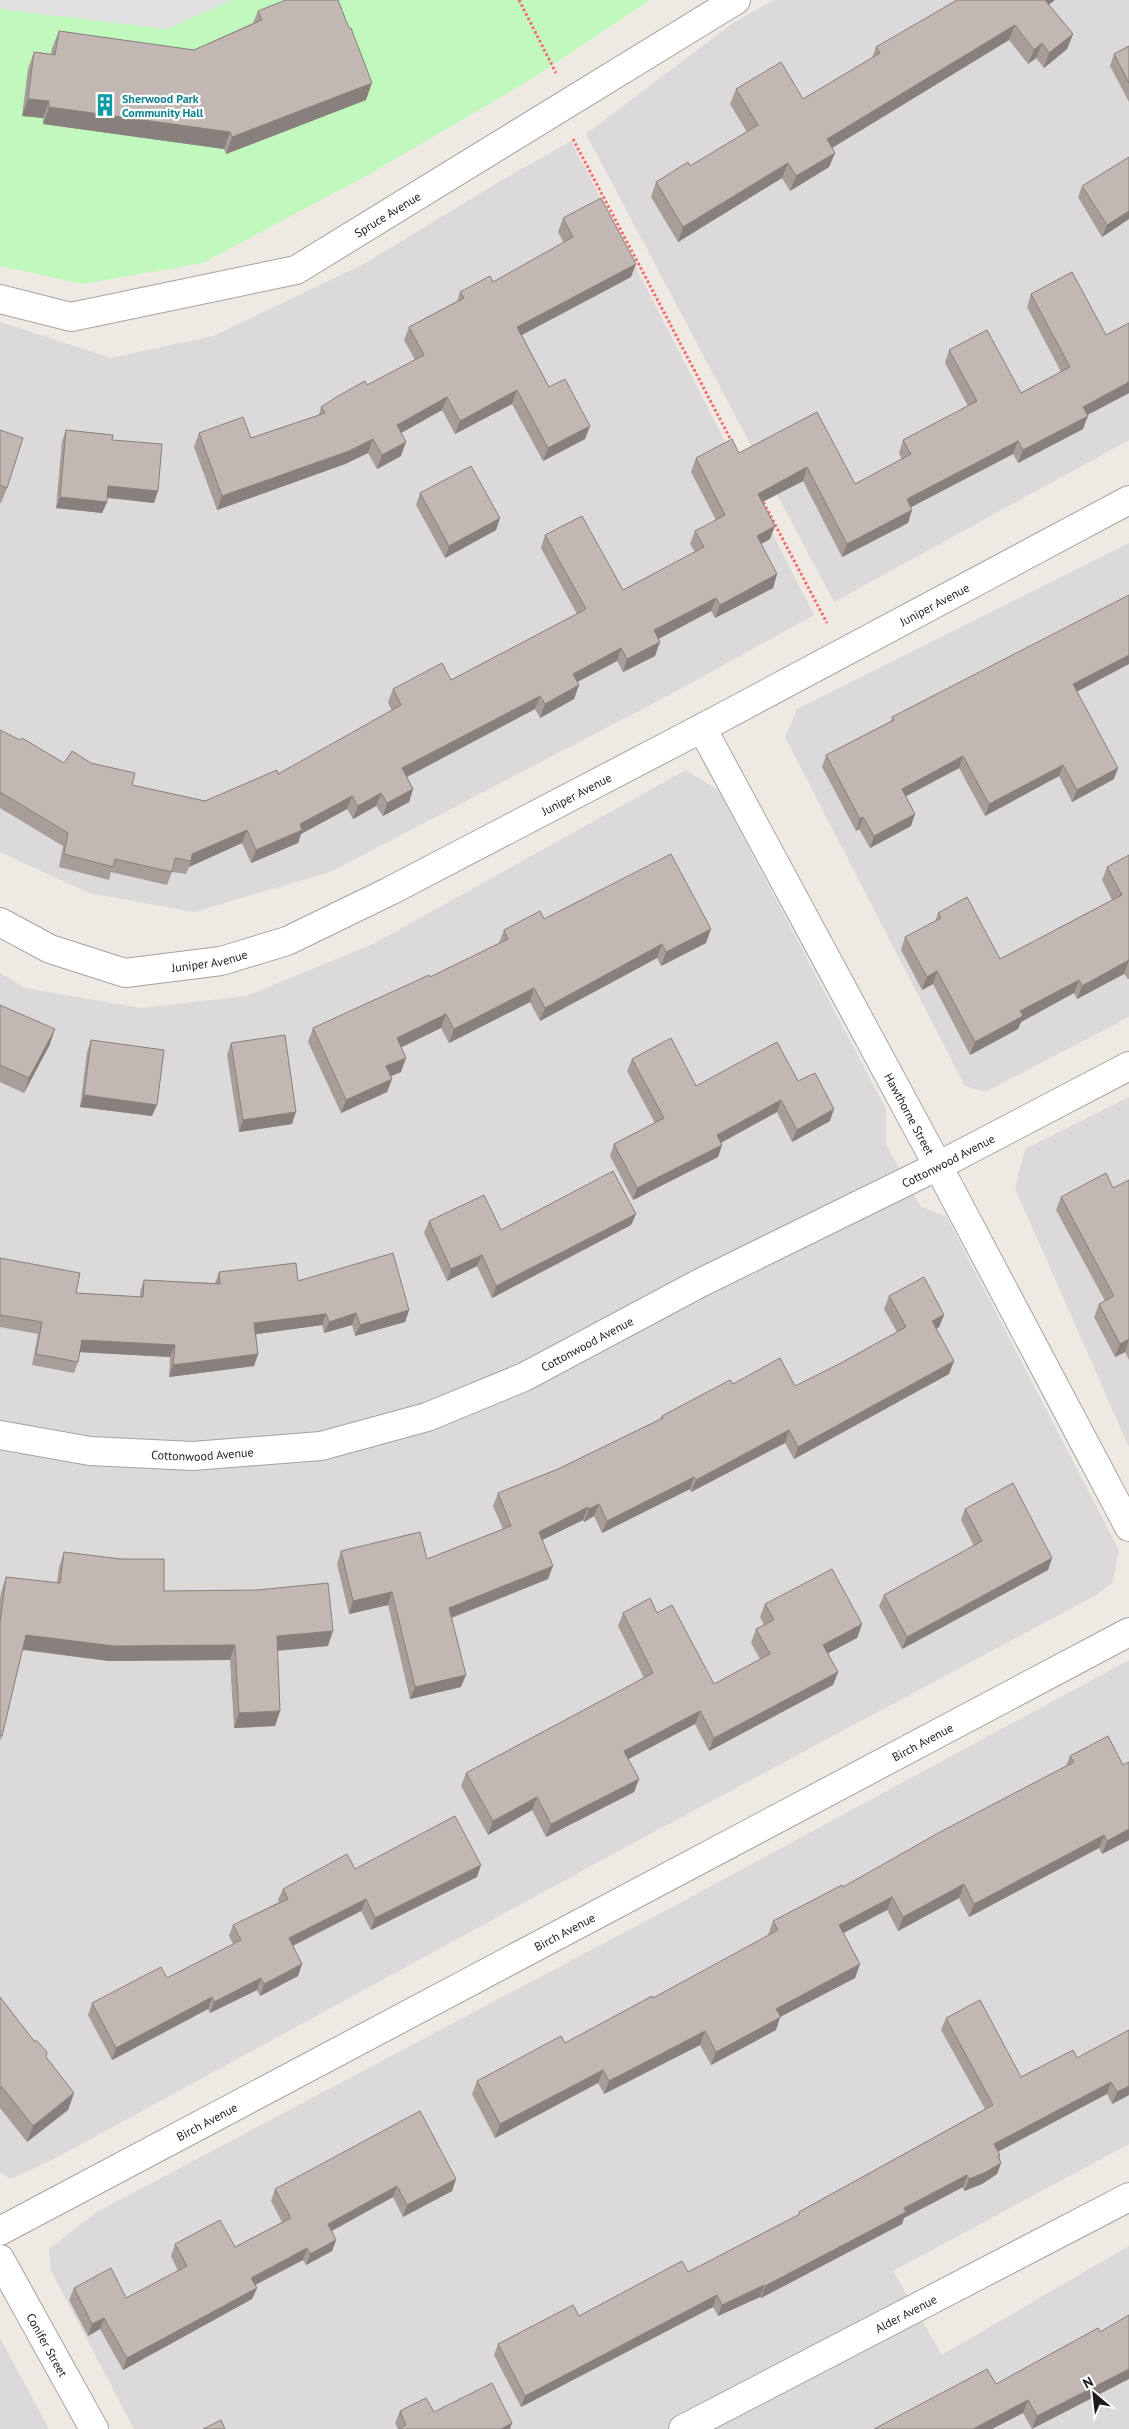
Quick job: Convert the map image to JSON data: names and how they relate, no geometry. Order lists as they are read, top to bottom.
{
  "streets": {
    "street": [
      "Spruce Avenue",
      "Juniper Avenue",
      "Hawthorne Street",
      "Cottonwood Avenue",
      "Birch Avenue",
      "Alder Avenue",
      "Conifer Street"
    ]
  },
  "crossings": [
    ["Juniper Avenue", "Hawthorne Street"],
    ["Hawthorne Street", "Cottonwood Avenue"]
  ],
  "places": {
    "building": ["Sherwood Park Community Hall"]
  },
  "north": "top left"
}
